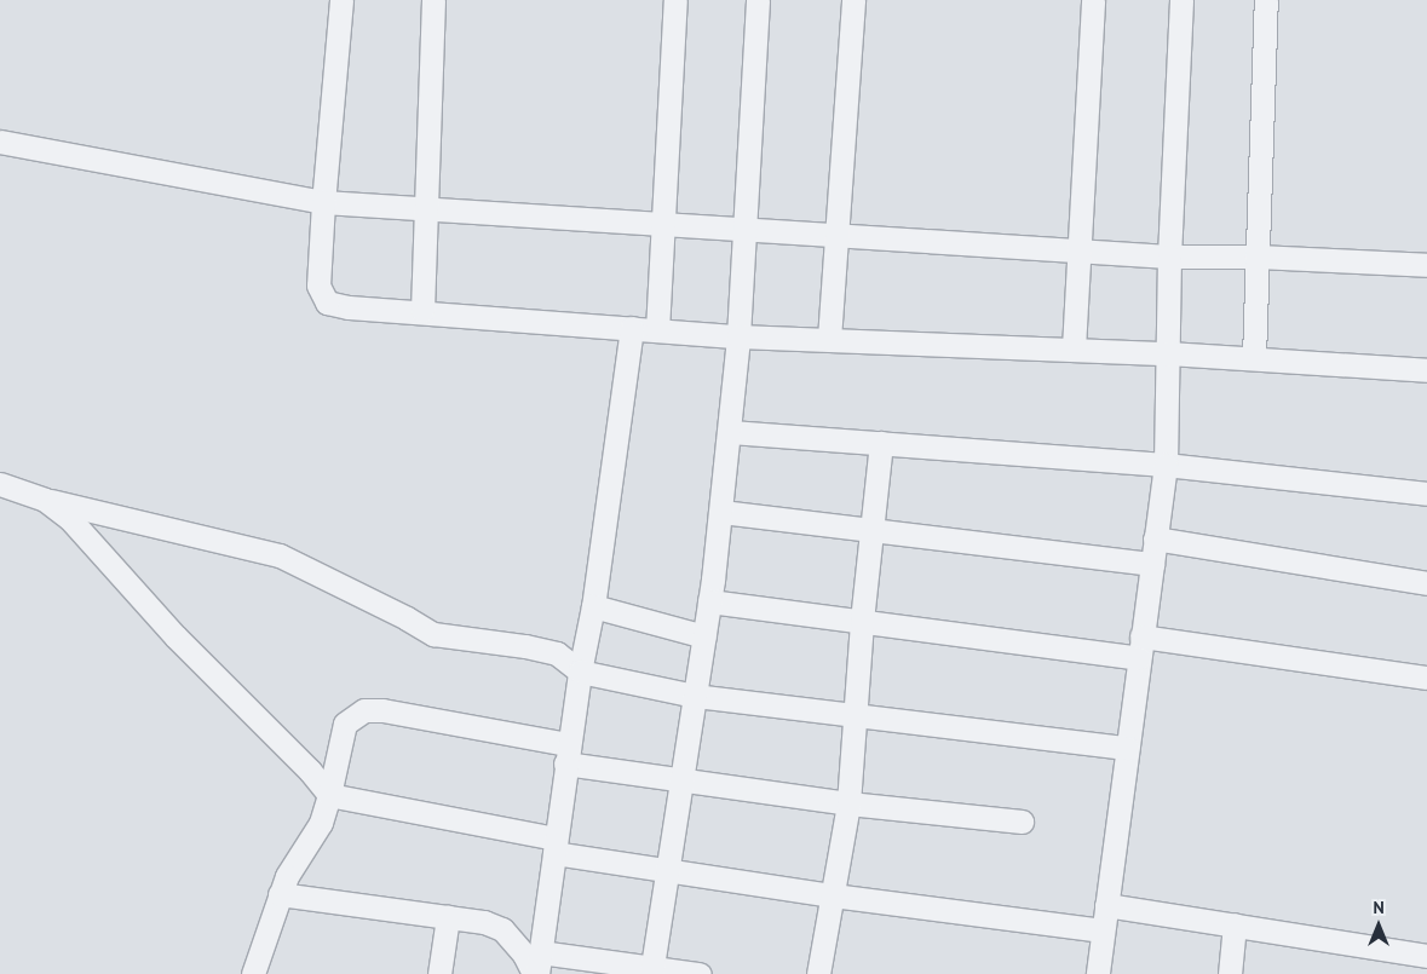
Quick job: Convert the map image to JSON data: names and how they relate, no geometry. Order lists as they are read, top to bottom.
{
  "north": "top"
}
